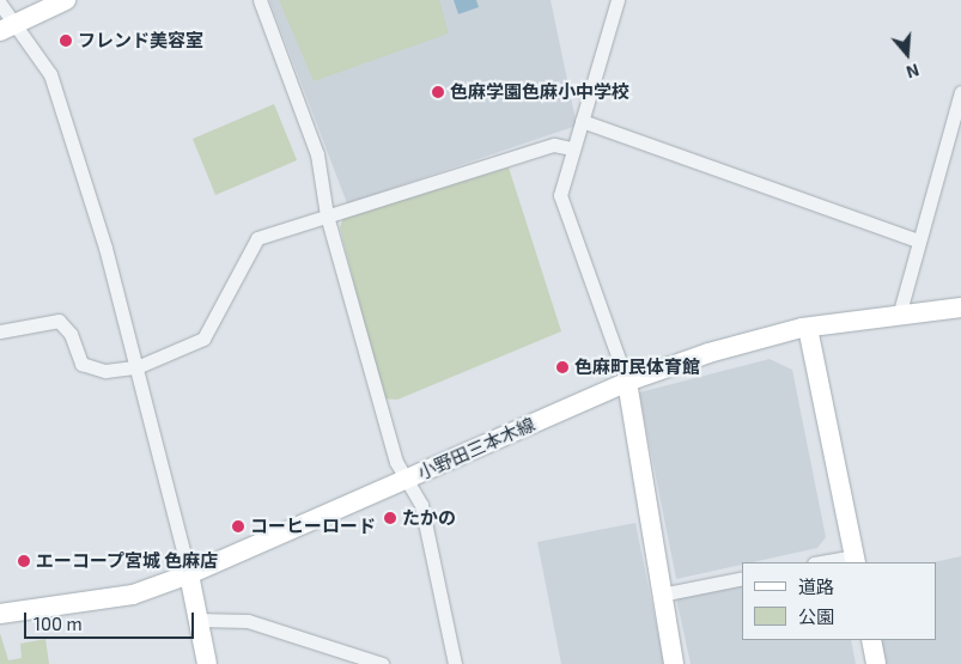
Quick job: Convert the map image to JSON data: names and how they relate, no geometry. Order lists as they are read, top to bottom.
{
  "streets": {
    "main road": ["小野田三本木線"]
  },
  "places": [
    "フレンド美容室",
    "色麻学園色麻小中学校",
    "色麻町民体育館",
    "たかの",
    "コーヒーロード",
    "エーコープ宮城 色麻店"
  ],
  "legend": ["道路", "公園"],
  "scale_bar": "100 m",
  "north": "bottom"
}
